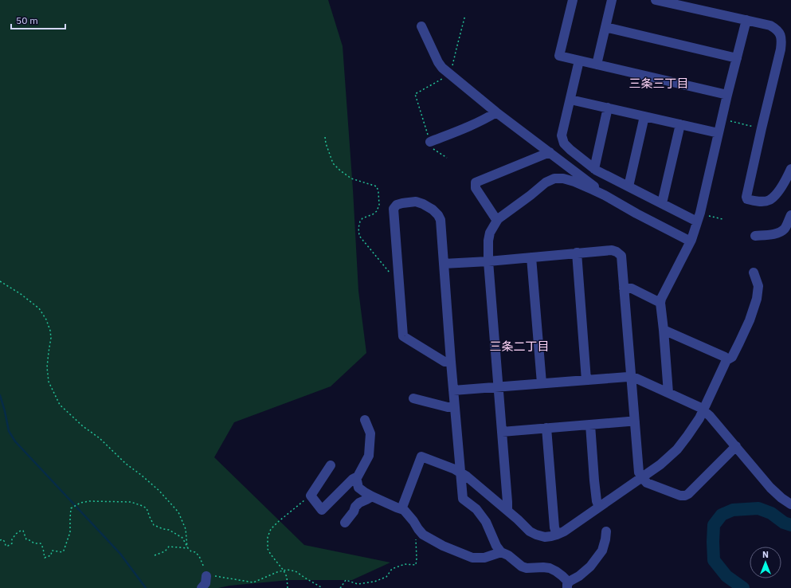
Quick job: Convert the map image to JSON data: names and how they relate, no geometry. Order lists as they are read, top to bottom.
{
  "districts": ["三条三丁目", "三条二丁目"],
  "scale_bar": "50 m",
  "north": "top"
}
